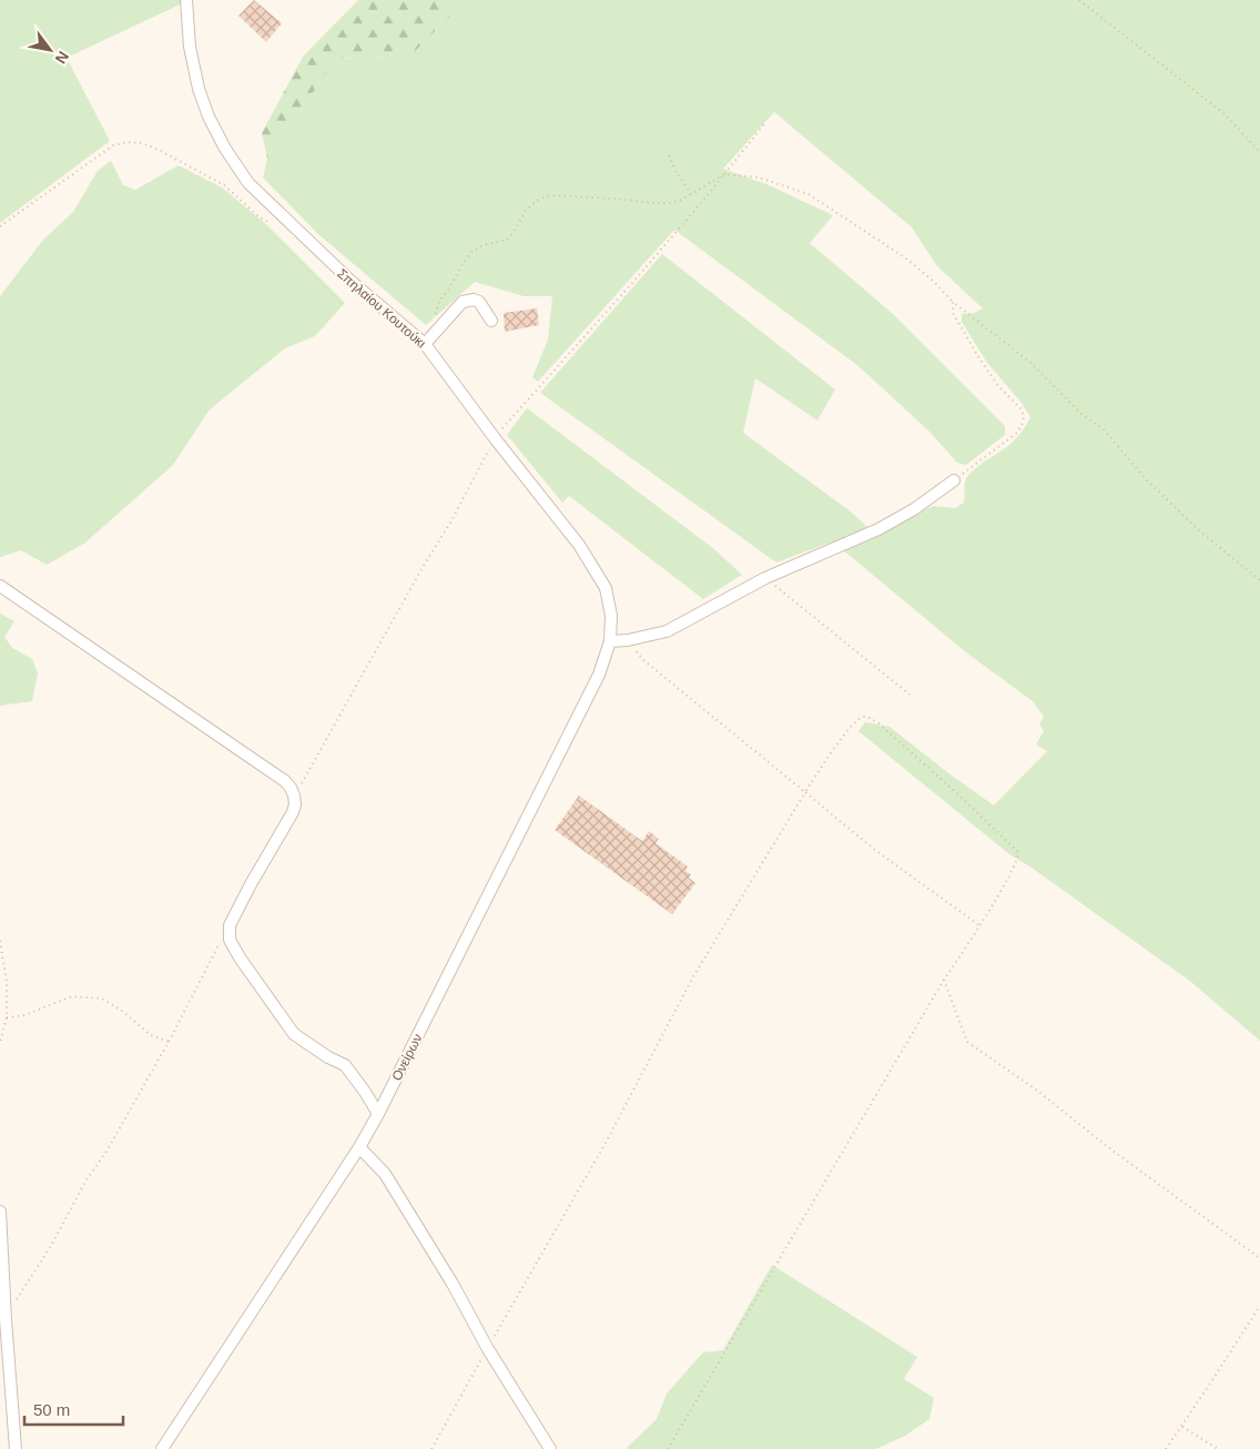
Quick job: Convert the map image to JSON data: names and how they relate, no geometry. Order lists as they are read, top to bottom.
{
  "streets": {
    "street": ["Σπηλαίου Κουτούκι", "Ονείρων"]
  },
  "crossings": [
    ["Σπηλαίου Κουτούκι", "Ονείρων"]
  ],
  "scale_bar": "50 m",
  "north": "bottom right"
}
